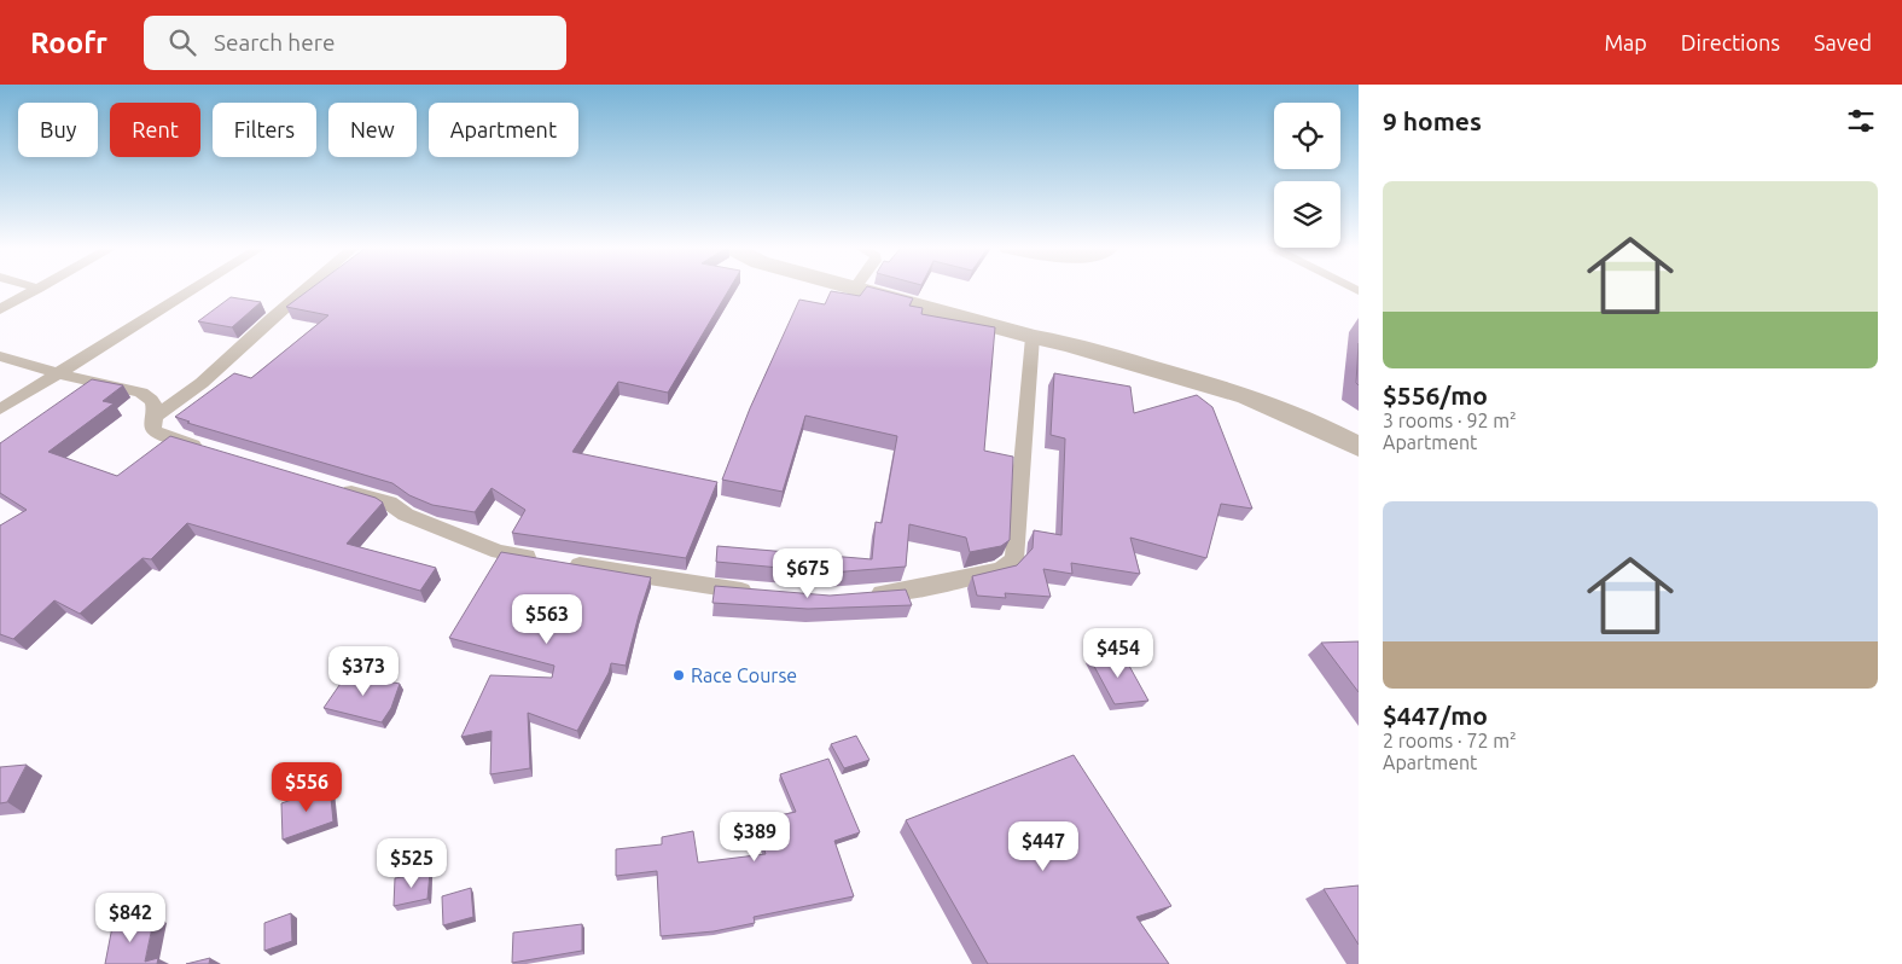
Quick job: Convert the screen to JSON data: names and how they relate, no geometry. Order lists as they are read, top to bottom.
{
  "places": ["Race Course"],
  "page": {
    "header": "Roofr",
    "search": "Search here",
    "nav": ["Map", "Directions", "Saved"],
    "heading": "9 homes",
    "chip": [
      "Buy",
      "Rent",
      "Filters",
      "New",
      "Apartment"
    ],
    "list": [
      {
        "name": "$556/mo",
        "note": "3 rooms · 92 m² · Apartment"
      },
      {
        "name": "$447/mo",
        "note": "2 rooms · 72 m² · Apartment"
      }
    ],
    "price": [
      "$675",
      "$563",
      "$454",
      "$373",
      "$556",
      "$389",
      "$447",
      "$525",
      "$842"
    ]
  }
}
